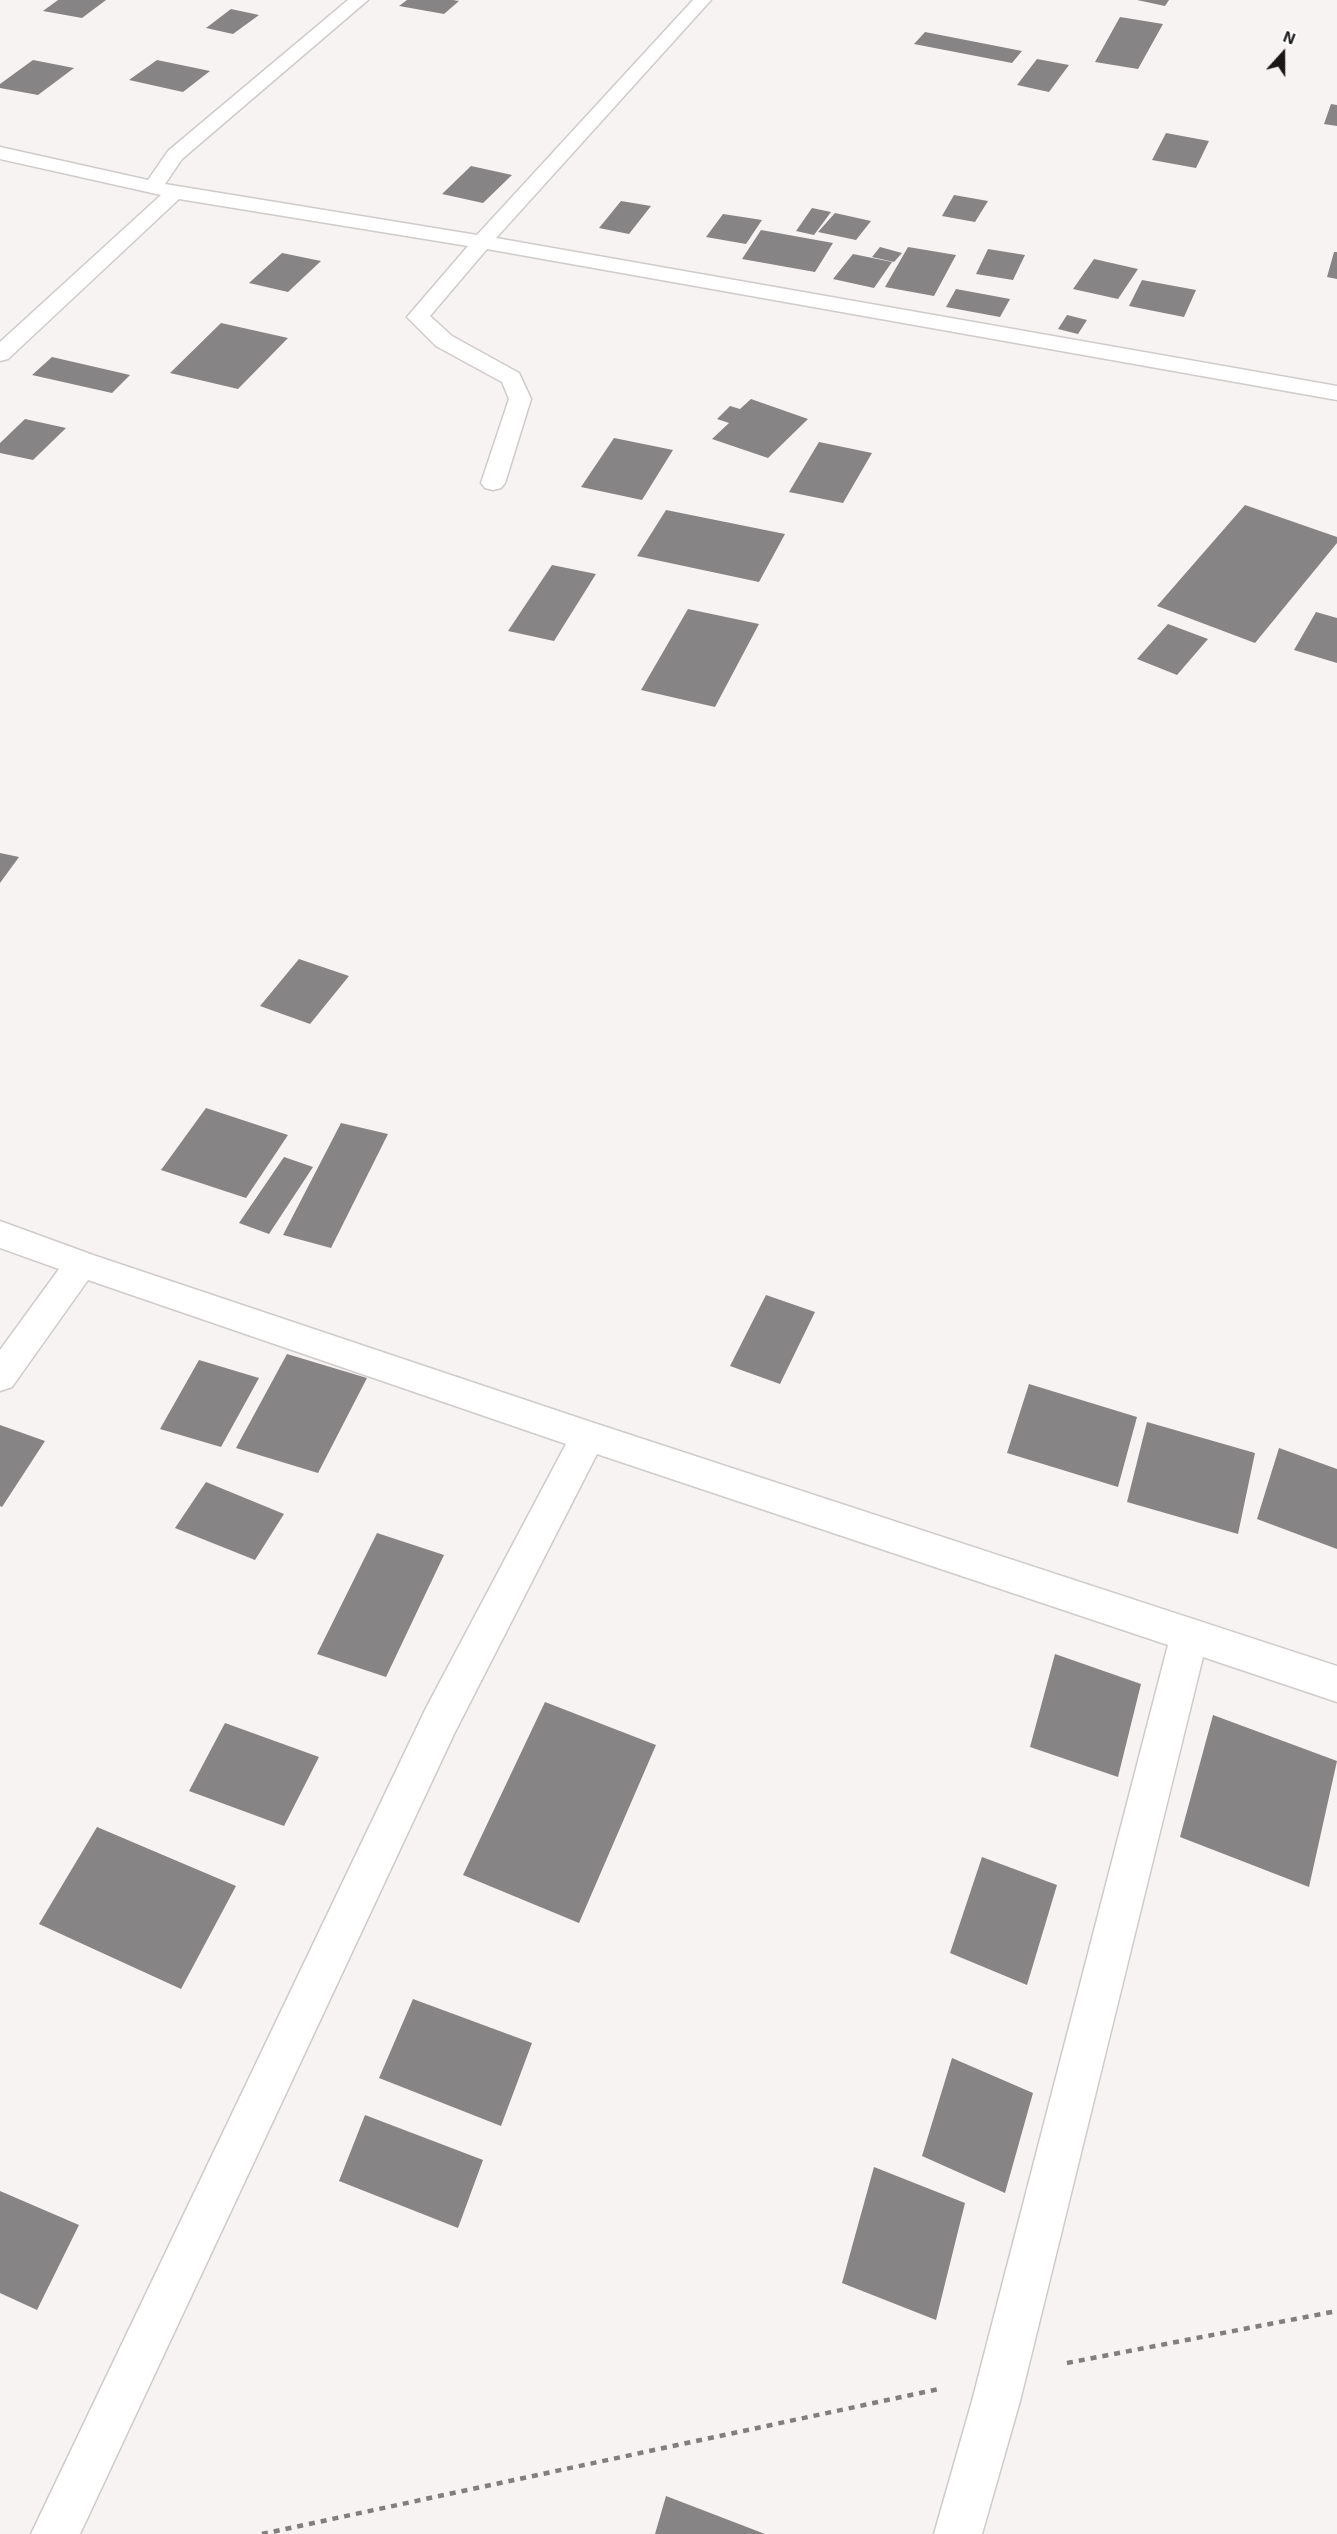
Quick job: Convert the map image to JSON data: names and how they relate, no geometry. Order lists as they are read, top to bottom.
{
  "north": "top"
}
